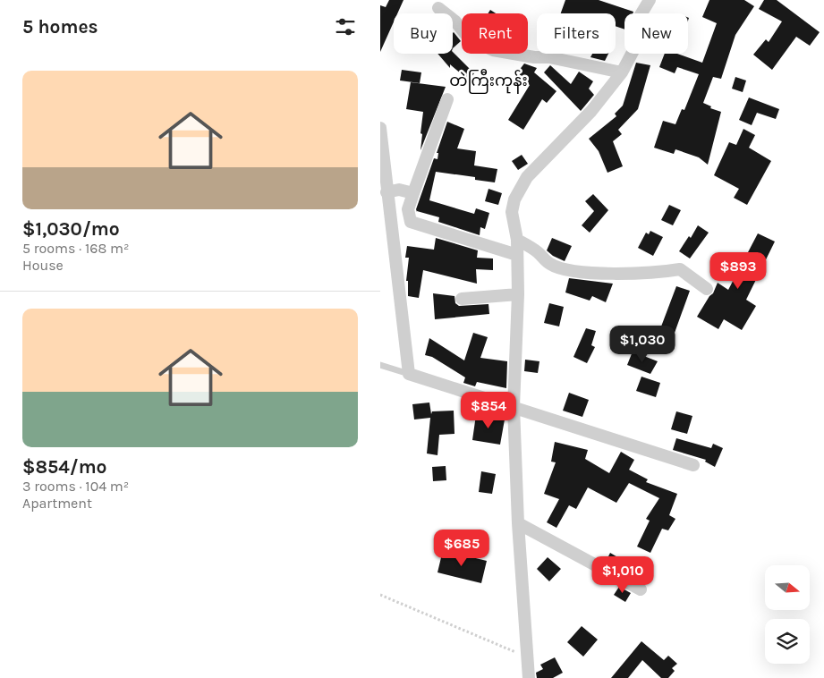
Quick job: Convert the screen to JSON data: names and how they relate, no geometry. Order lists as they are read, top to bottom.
{
  "districts": ["တဲကြီးကုန်း"],
  "north": "right",
  "page": {
    "heading": "5 homes",
    "chip": [
      "Buy",
      "Rent",
      "Filters",
      "New"
    ],
    "list": [
      {
        "name": "$1,030/mo",
        "note": "5 rooms · 168 m² · House"
      },
      {
        "name": "$854/mo",
        "note": "3 rooms · 104 m² · Apartment"
      }
    ],
    "price": [
      "$893",
      "$1,030",
      "$854",
      "$685",
      "$1,010"
    ]
  }
}
